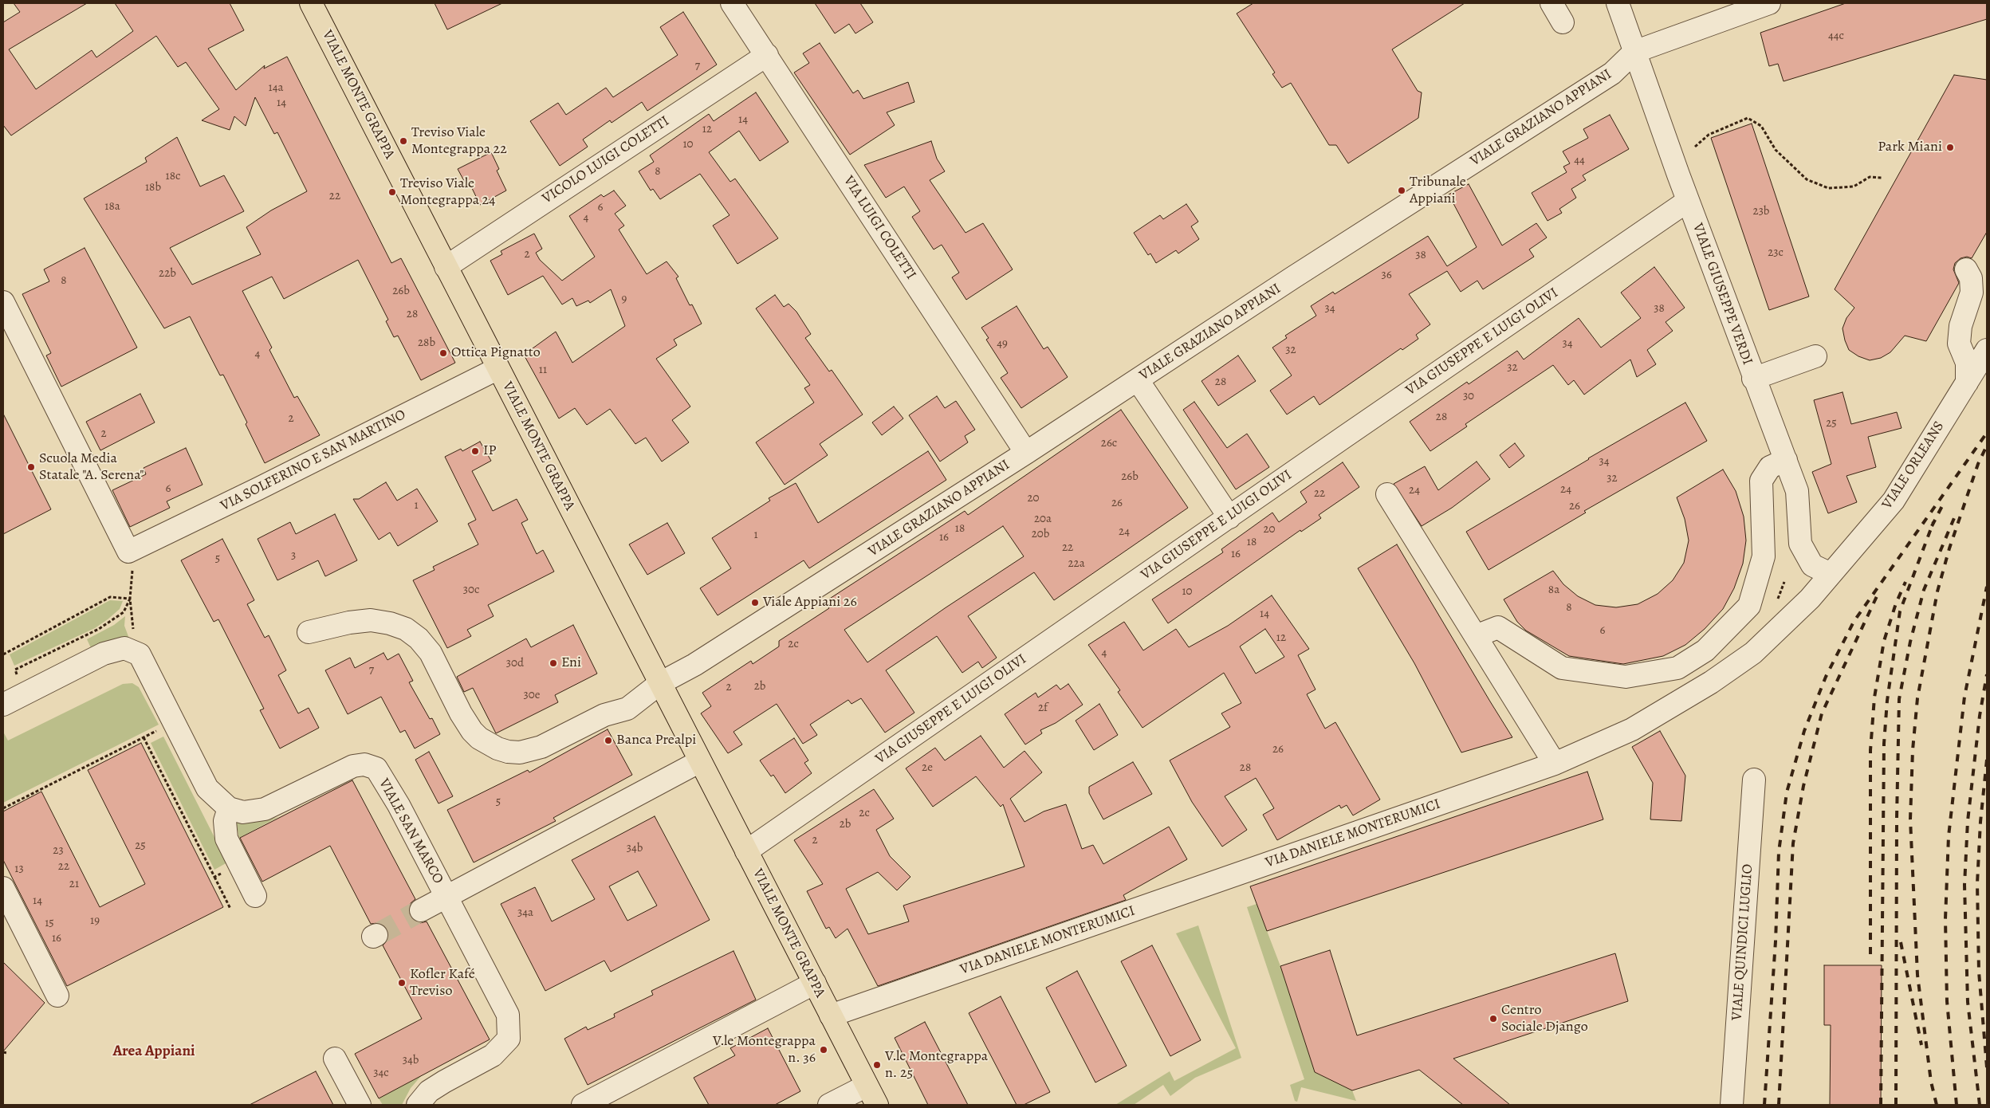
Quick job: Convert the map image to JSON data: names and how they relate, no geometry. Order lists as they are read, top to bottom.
{
  "streets": {
    "main road": ["VIALE MONTE GRAPPA"],
    "street": [
      "VIALE GRAZIANO APPIANI",
      "VICOLO LUIGI COLETTI",
      "VIA LUIGI COLETTI",
      "VIALE GIUSEPPE VERDI",
      "VIA GIUSEPPE E LUIGI OLIVI",
      "VIA SOLFERINO E SAN MARTINO",
      "VIALE ORLEANS",
      "VIALE SAN MARCO",
      "VIA DANIELE MONTERUMICI",
      "VIALE QUINDICI LUGLIO"
    ]
  },
  "crossings": [
    ["VIALE MONTE GRAPPA", "VIALE GRAZIANO APPIANI"],
    ["VIALE MONTE GRAPPA", "VICOLO LUIGI COLETTI"],
    ["VIALE MONTE GRAPPA", "VIA GIUSEPPE E LUIGI OLIVI"],
    ["VIALE MONTE GRAPPA", "VIA SOLFERINO E SAN MARTINO"],
    ["VIALE MONTE GRAPPA", "VIA DANIELE MONTERUMICI"],
    ["VIALE GRAZIANO APPIANI", "VIA LUIGI COLETTI"],
    ["VIALE GRAZIANO APPIANI", "VIALE GIUSEPPE VERDI"],
    ["VICOLO LUIGI COLETTI", "VIA LUIGI COLETTI"],
    ["VIALE GIUSEPPE VERDI", "VIA GIUSEPPE E LUIGI OLIVI"],
    ["VIALE GIUSEPPE VERDI", "VIALE ORLEANS"],
    ["VIALE GIUSEPPE VERDI", "VIA DANIELE MONTERUMICI"],
    ["VIALE ORLEANS", "VIA DANIELE MONTERUMICI"]
  ],
  "districts": ["Area Appiani"],
  "places": [
    "Treviso Viale Montegrappa 22",
    "Park Miani",
    "Tribunale Appiani",
    "Treviso Viale Montegrappa 24",
    "Ottica Pignatto",
    "IP",
    "Scuola Media Statale \"A. Serena\"",
    "Viale Appiani 26",
    "Eni",
    "Banca Prealpi",
    "Kofler Kafé Treviso",
    "Centro Sociale Django",
    "V.le Montegrappa n. 36",
    "V.le Montegrappa n. 25"
  ],
  "house_numbers": [
    "44c",
    "7",
    "14a",
    "14",
    "14",
    "12",
    "10",
    "44",
    "8",
    "18c",
    "18b",
    "22",
    "18a",
    "6",
    "23b",
    "4",
    "23c",
    "2",
    "38",
    "22b",
    "36",
    "8",
    "26b",
    "9",
    "34",
    "38",
    "28",
    "28b",
    "49",
    "34",
    "32",
    "4",
    "32",
    "11",
    "28",
    "30",
    "28",
    "2",
    "25",
    "2",
    "26c",
    "34",
    "26b",
    "32",
    "6",
    "24",
    "24",
    "22",
    "20",
    "26",
    "1",
    "26",
    "20a",
    "18",
    "20",
    "24",
    "20b",
    "1",
    "16",
    "18",
    "22",
    "16",
    "3",
    "5",
    "22a",
    "30c",
    "8a",
    "10",
    "8",
    "14",
    "6",
    "12",
    "2c",
    "4",
    "30d",
    "7",
    "2b",
    "2",
    "30e",
    "2f",
    "26",
    "2e",
    "28",
    "5",
    "2c",
    "2b",
    "2",
    "25",
    "34b",
    "23",
    "22",
    "13",
    "21",
    "14",
    "34a",
    "19",
    "15",
    "16",
    "34b",
    "34c"
  ]
}
